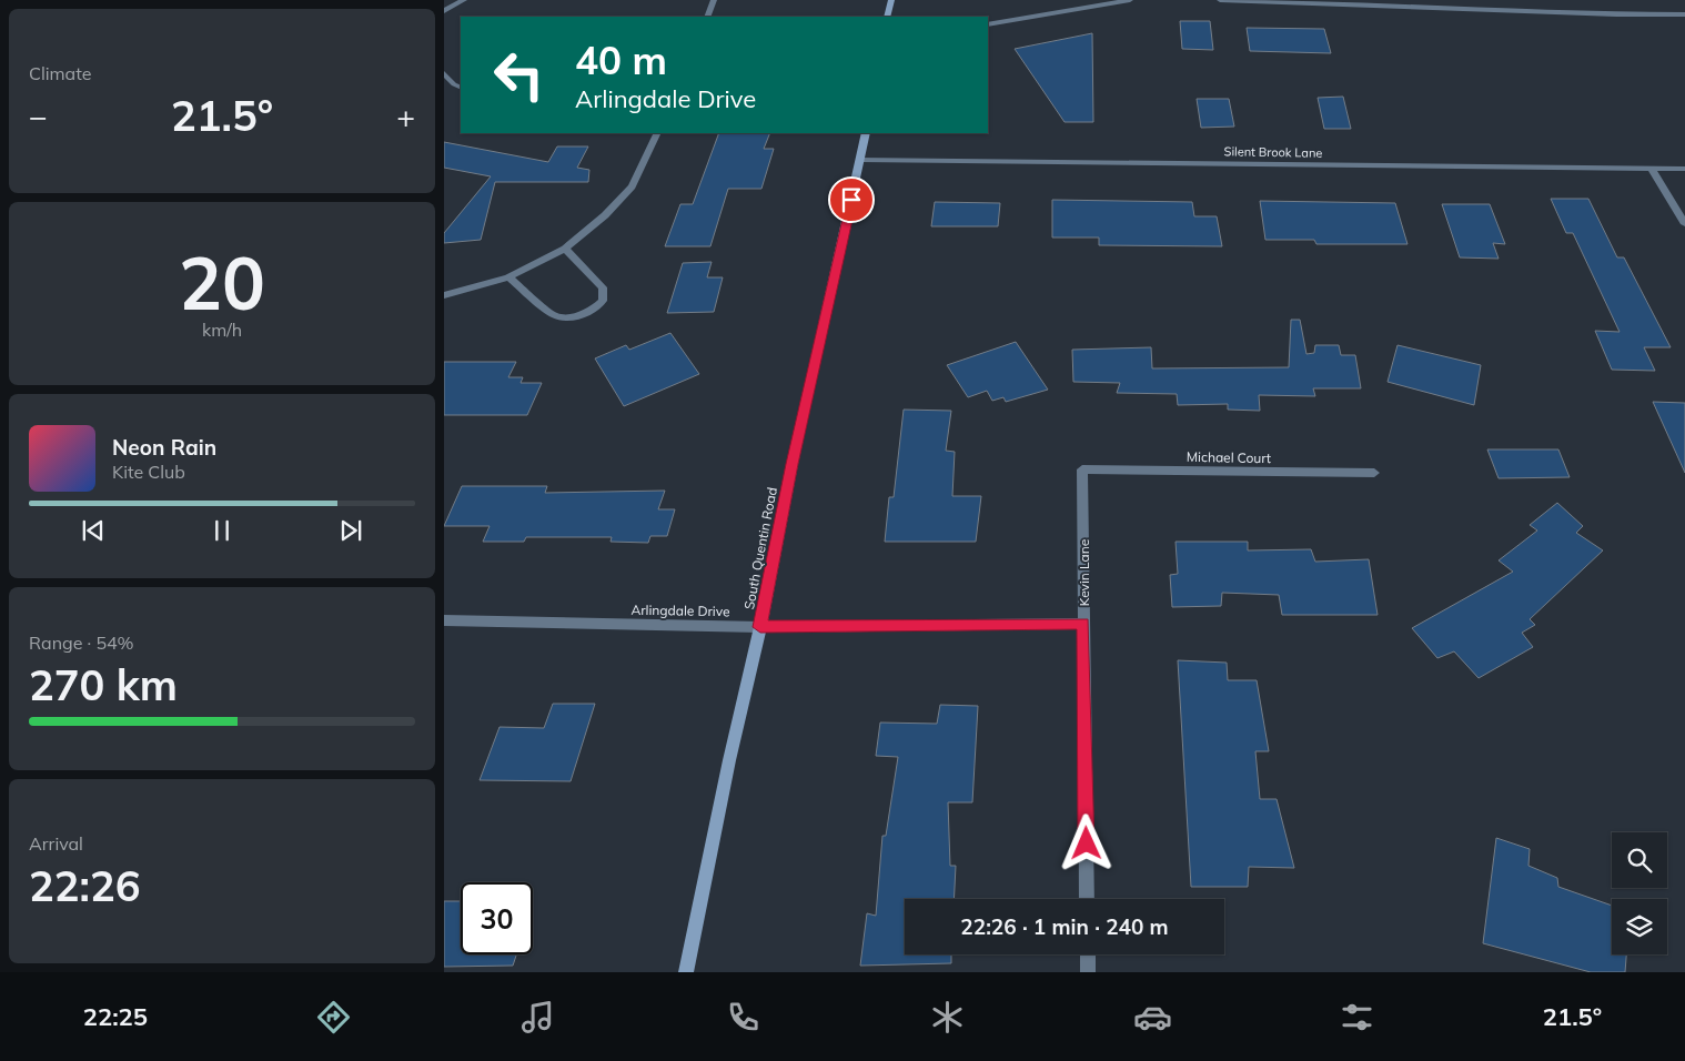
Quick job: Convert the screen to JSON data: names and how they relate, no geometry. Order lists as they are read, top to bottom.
{
  "streets": {
    "main road": ["South Quentin Road"],
    "street": [
      "Silent Brook Lane",
      "Michael Court",
      "Kevin Lane",
      "Arlingdale Drive"
    ]
  },
  "crossings": [
    ["Silent Brook Lane", "South Quentin Road"],
    ["Michael Court", "Kevin Lane"],
    ["South Quentin Road", "Arlingdale Drive"],
    ["Kevin Lane", "Arlingdale Drive"]
  ],
  "page": {
    "tile": [
      "Climate",
      ["20", "km/h"],
      ["Range · 54%", "270 km"],
      ["Arrival", "22:26"]
    ],
    "turn": ["40 m", "Arlingdale Drive"],
    "heat": ["−", "21.5°", "+"],
    "song": ["Neon Rain", "Kite Club"],
    "limit": "30",
    "trip": "22:26 · 1 min · 240 m",
    "tabs": ["22:25", "21.5°"]
  }
}
